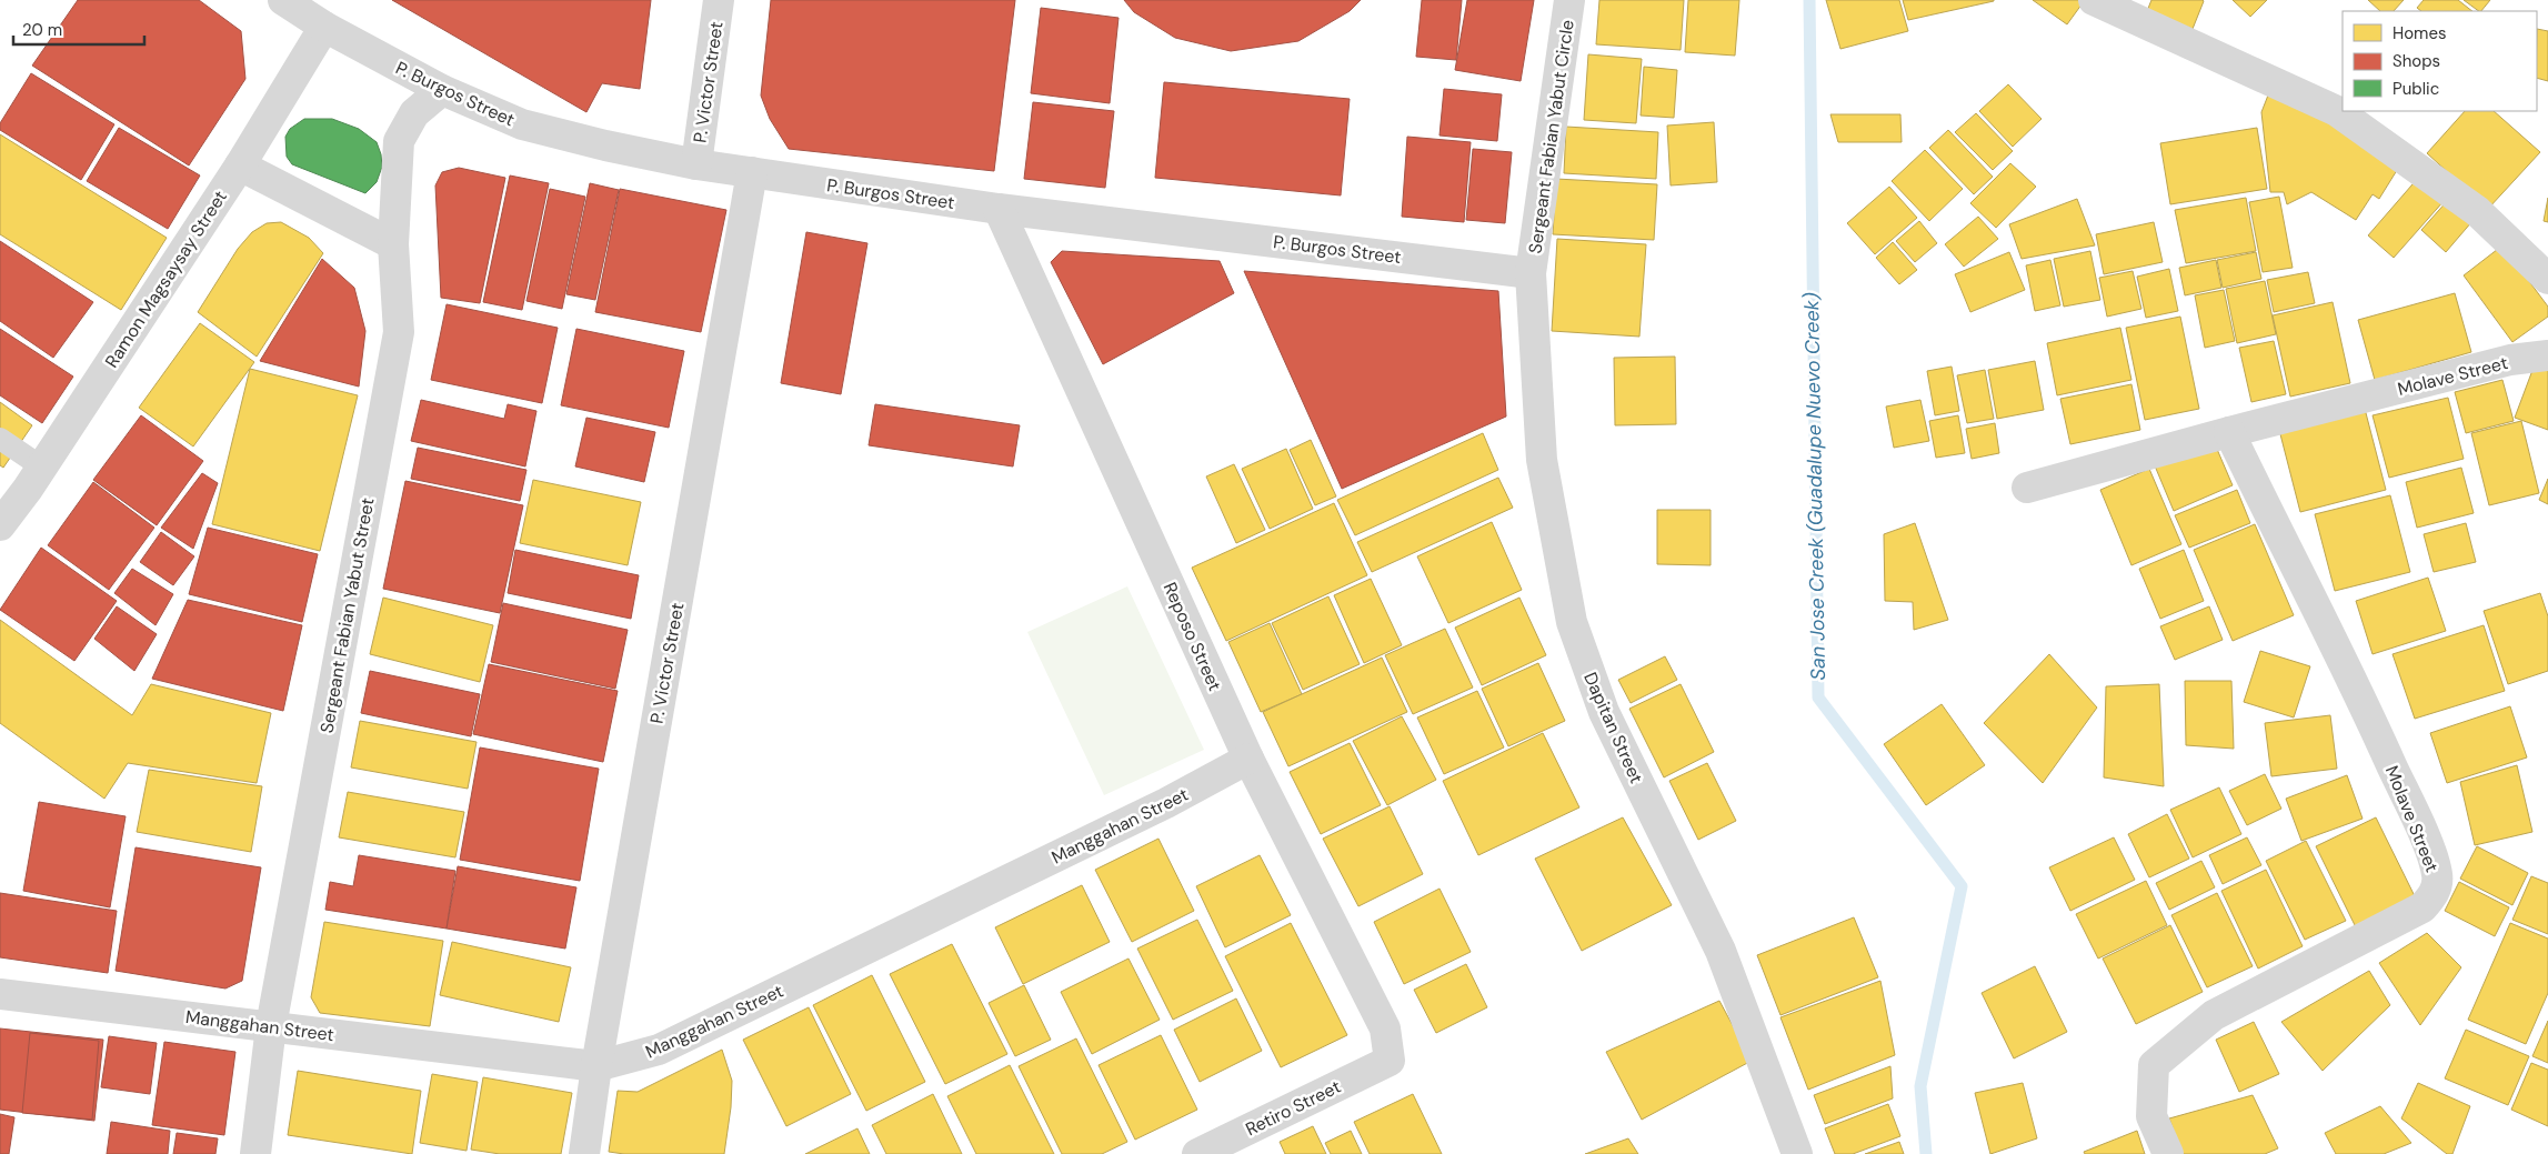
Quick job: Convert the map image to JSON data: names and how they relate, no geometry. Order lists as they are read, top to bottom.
{
  "streets": {
    "street": [
      "P. Victor Street",
      "P. Burgos Street",
      "Sergeant Fabian Yabut Circle",
      "Ramon Magsaysay Street",
      "Molave Street",
      "Sergeant Fabian Yabut Street",
      "Reposo Street",
      "Dapitan Street",
      "Manggahan Street",
      "Retiro Street"
    ]
  },
  "crossings": [
    ["P. Victor Street", "P. Burgos Street"],
    ["P. Victor Street", "Manggahan Street"],
    ["P. Burgos Street", "Sergeant Fabian Yabut Circle"],
    ["P. Burgos Street", "Ramon Magsaysay Street"],
    ["P. Burgos Street", "Sergeant Fabian Yabut Street"],
    ["P. Burgos Street", "Reposo Street"],
    ["P. Burgos Street", "Dapitan Street"],
    ["Sergeant Fabian Yabut Circle", "Dapitan Street"],
    ["Sergeant Fabian Yabut Street", "Manggahan Street"],
    ["Reposo Street", "Manggahan Street"],
    ["Reposo Street", "Retiro Street"]
  ],
  "water": ["San Jose Creek (Guadalupe Nuevo Creek)"],
  "legend": ["Homes", "Shops", "Public"],
  "scale_bar": "20 m"
}
